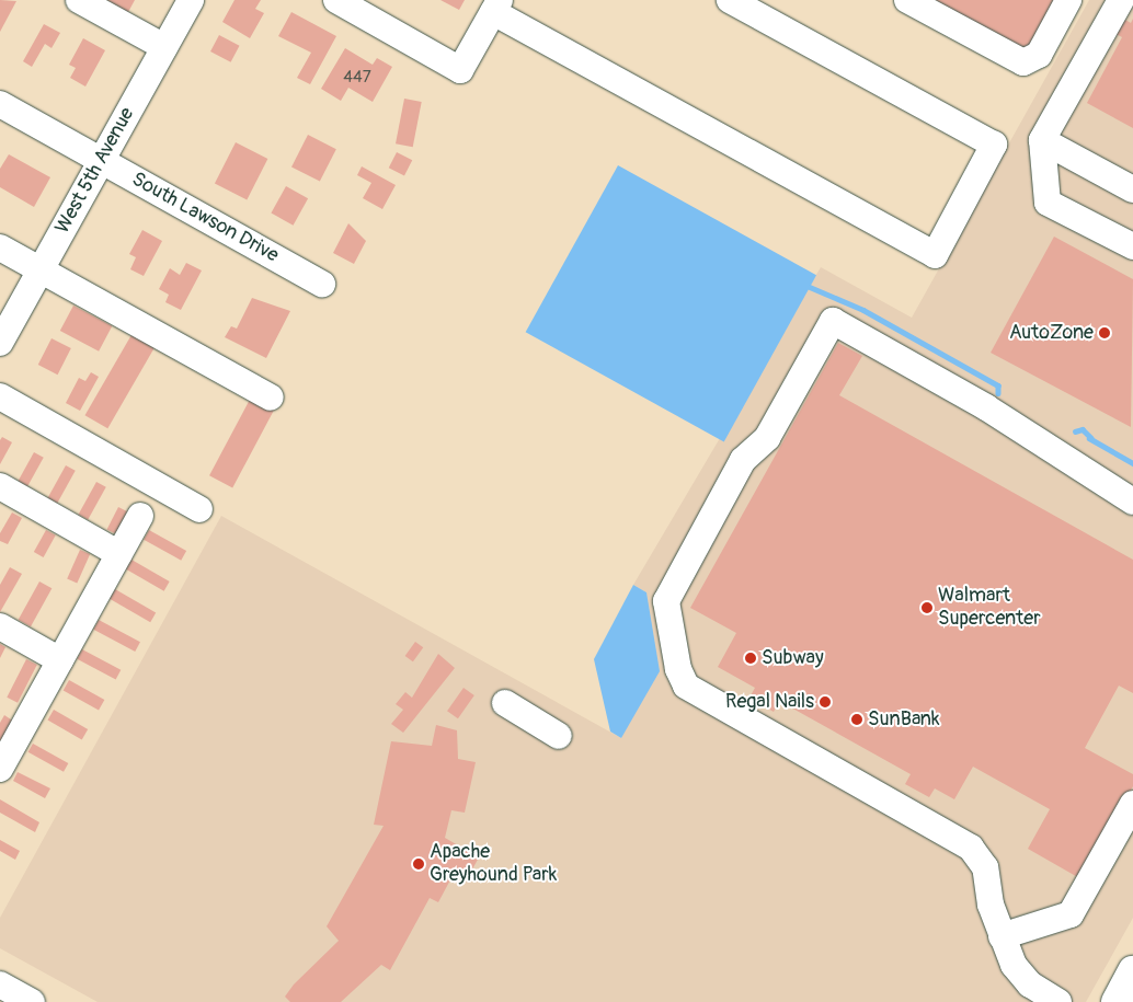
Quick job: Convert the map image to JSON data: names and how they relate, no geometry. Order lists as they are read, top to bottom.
{
  "streets": {
    "street": ["West 5th Avenue", "South Lawson Drive"]
  },
  "crossings": [
    ["West 5th Avenue", "South Lawson Drive"]
  ],
  "places": [
    "AutoZone",
    "Walmart Supercenter",
    "Subway",
    "Regal Nails",
    "SunBank",
    "Apache Greyhound Park"
  ],
  "house_numbers": ["447"]
}
